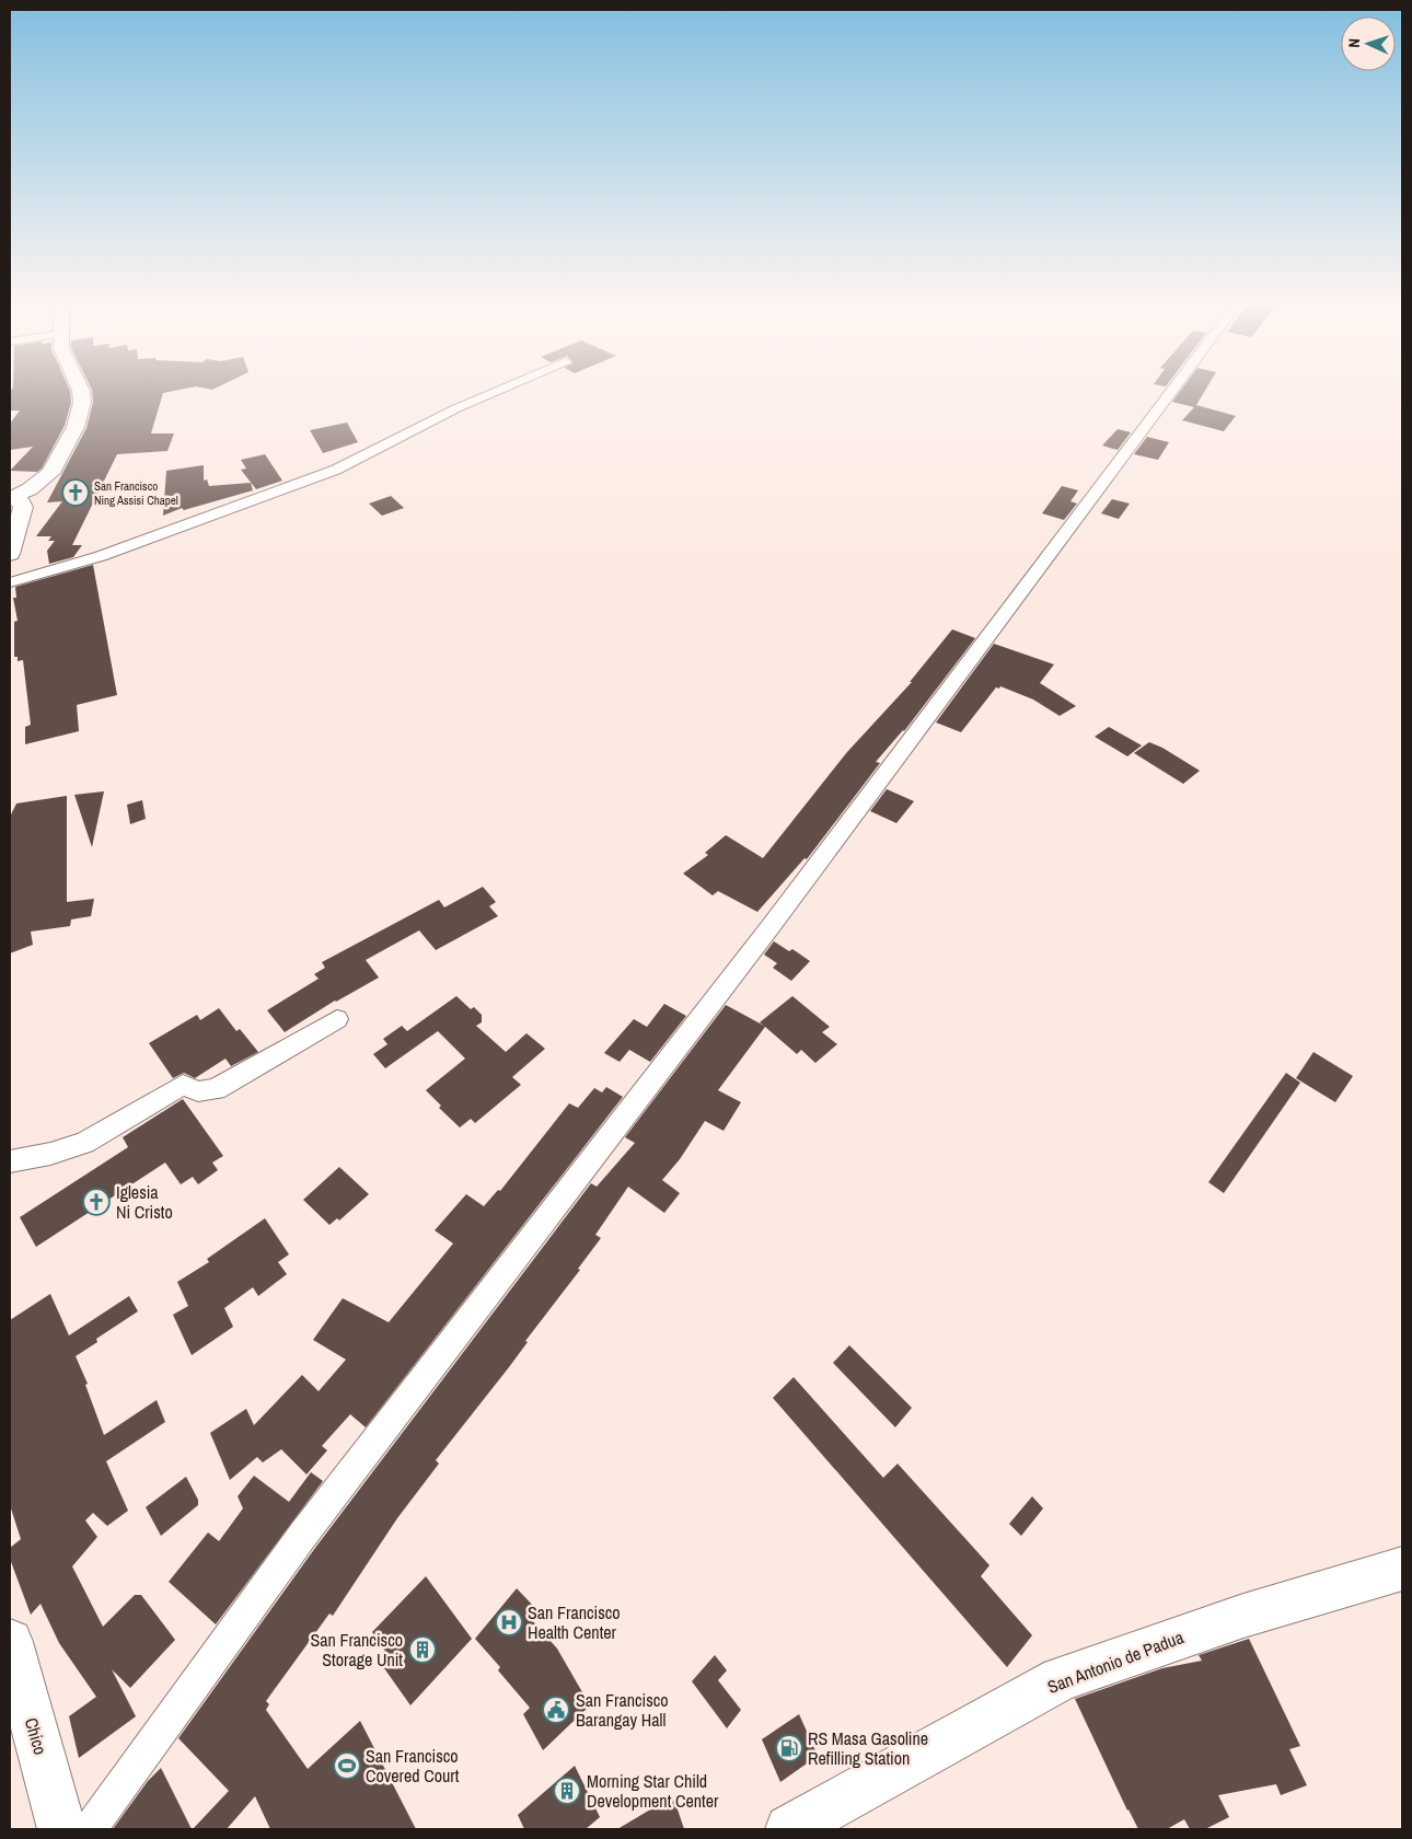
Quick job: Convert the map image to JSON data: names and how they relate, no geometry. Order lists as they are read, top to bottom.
{
  "streets": {
    "street": ["San Antonio de Padua", "Chico"]
  },
  "places": {
    "church": ["San Francisco Ning Assisi Chapel", "Iglesia Ni Cristo"],
    "hospital": ["San Francisco Health Center"],
    "building": ["San Francisco Storage Unit", "Morning Star Child Development Center"],
    "public building": ["San Francisco Barangay Hall"],
    "fuel station": ["RS Masa Gasoline Refilling Station"],
    "sports": ["San Francisco Covered Court"]
  },
  "north": "left"
}
